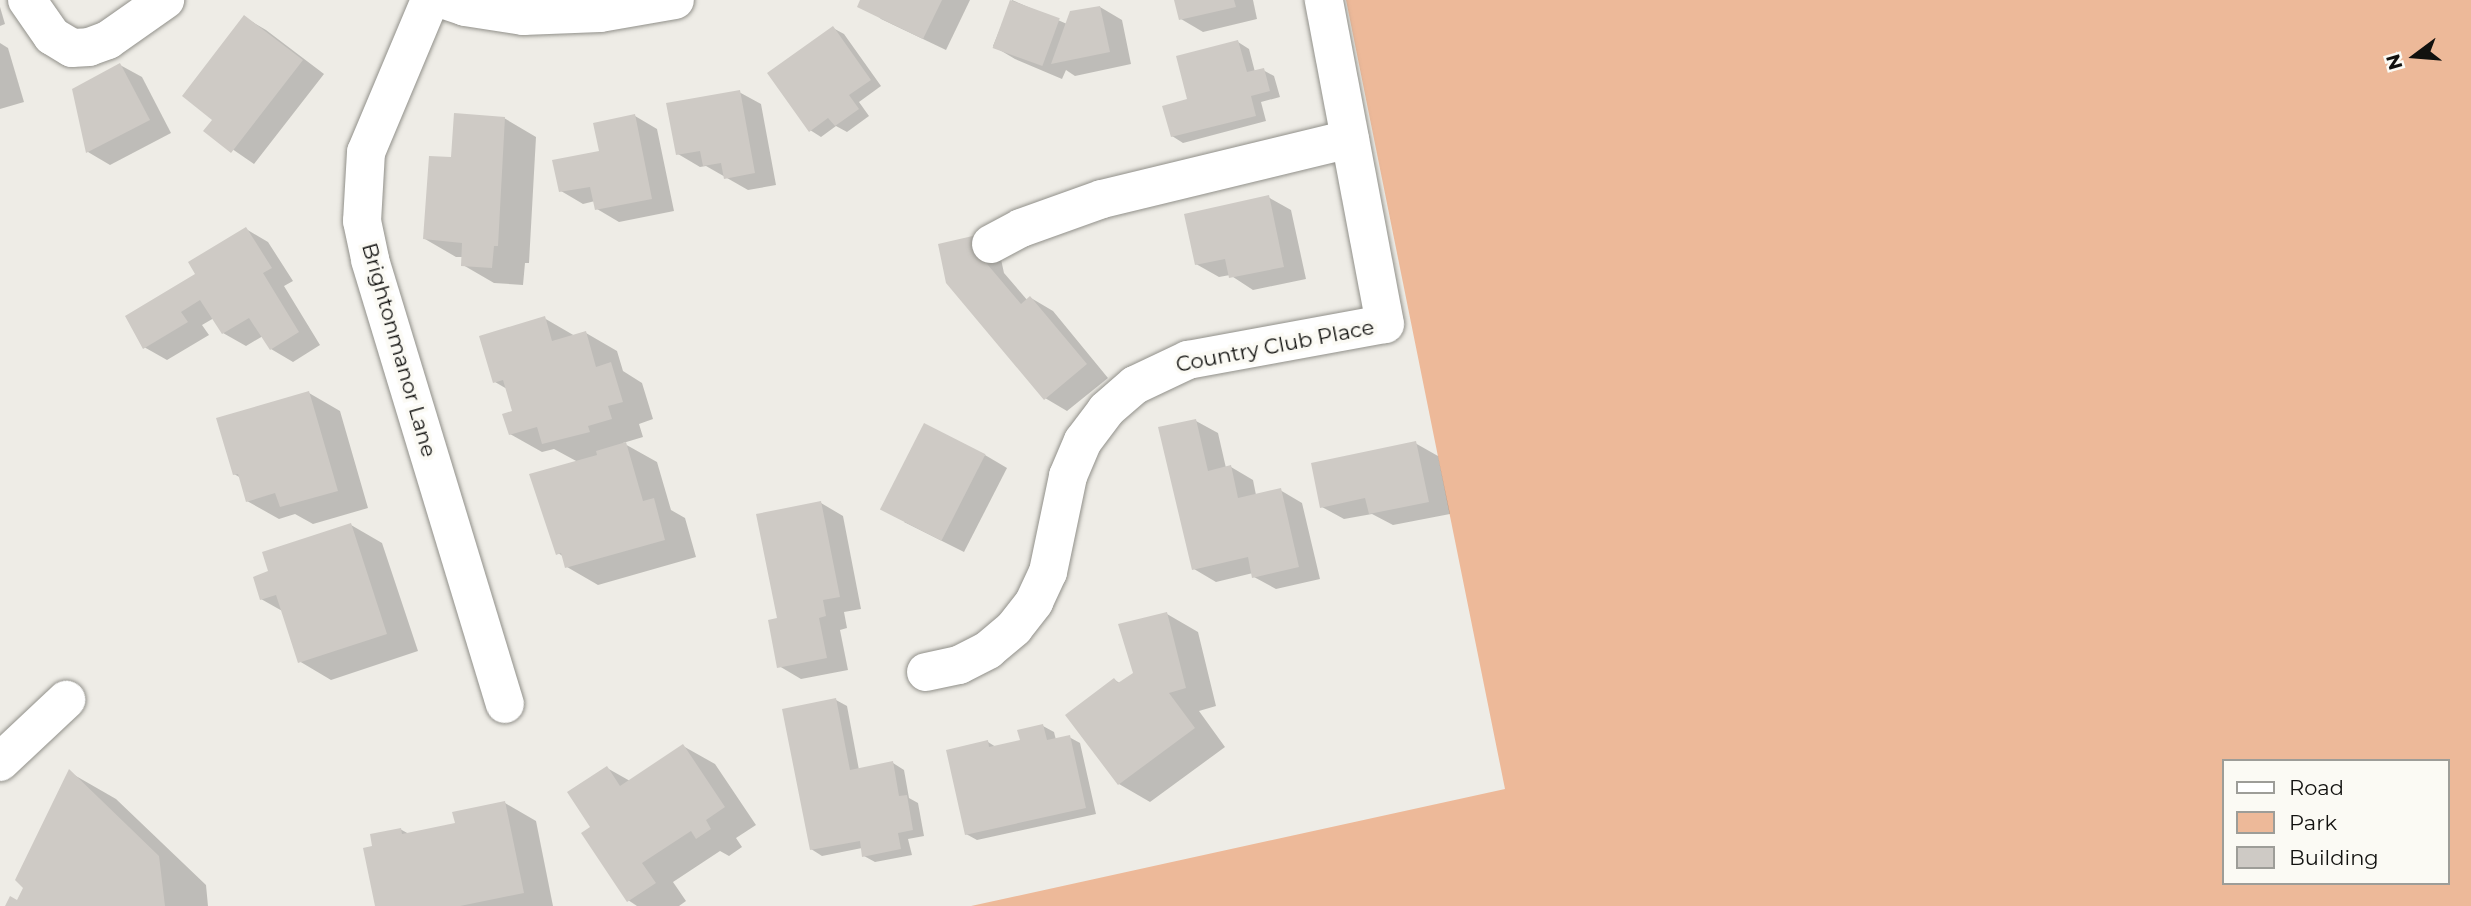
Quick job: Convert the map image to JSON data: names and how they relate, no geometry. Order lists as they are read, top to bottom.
{
  "streets": {
    "street": ["Country Club Place", "Brightonmanor Lane"]
  },
  "legend": ["Road", "Park", "Building"],
  "north": "left"
}
